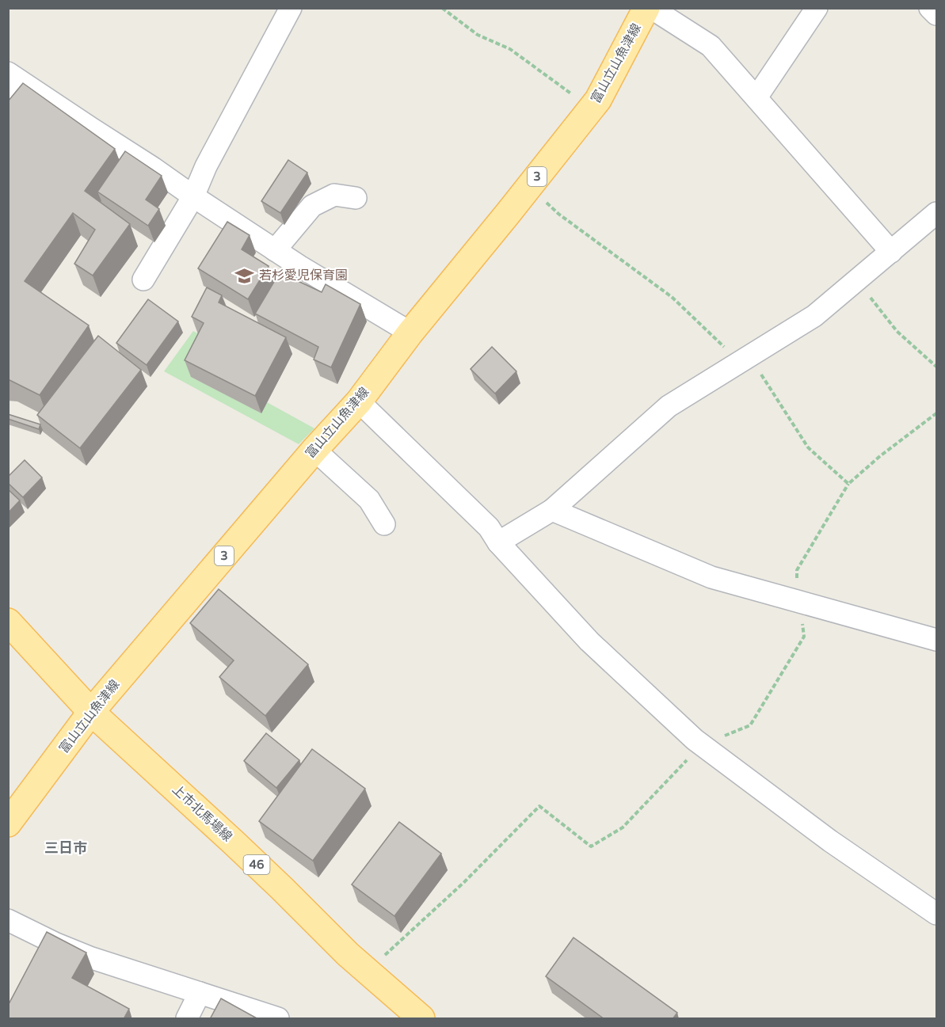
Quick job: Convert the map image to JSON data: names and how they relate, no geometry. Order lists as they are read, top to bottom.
{
  "streets": {
    "main road": [
      "富山立山魚津線",
      "3",
      "上市北馬場線",
      "46"
    ]
  },
  "crossings": [
    ["富山立山魚津線", "上市北馬場線"]
  ],
  "districts": ["三日市"],
  "places": {
    "school or university": ["若杉愛児保育園"]
  }
}
